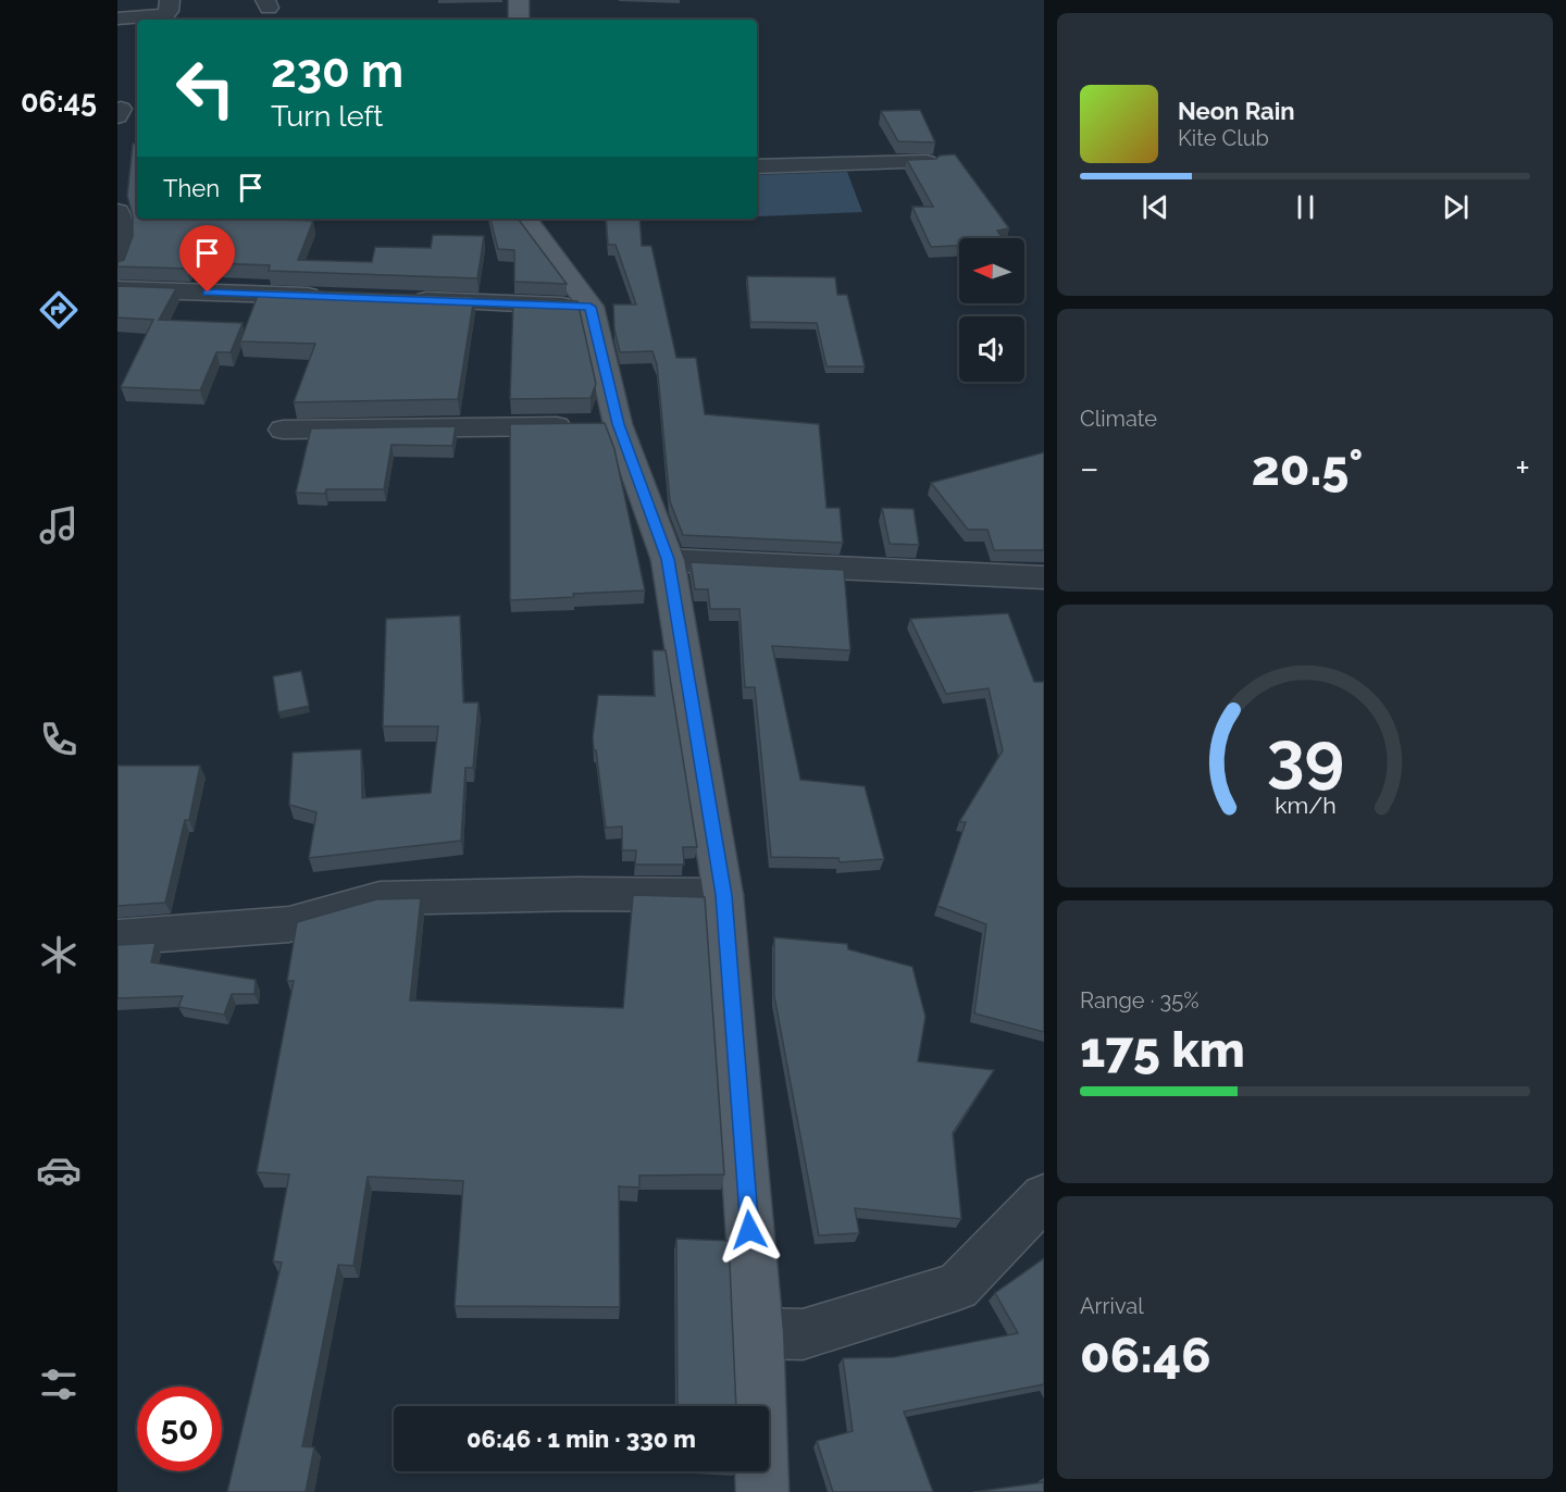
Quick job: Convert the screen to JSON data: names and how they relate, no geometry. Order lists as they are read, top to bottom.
{
  "north": "left",
  "page": {
    "tabs": "06:45",
    "turn": ["230 m", "Turn left"],
    "song": ["Neon Rain", "Kite Club"],
    "then": "Then",
    "tile": [
      "Climate",
      ["Range · 35%", "175 km"],
      ["Arrival", "06:46"]
    ],
    "heat": ["−", "20.5°", "+"],
    "limit": "50",
    "trip": "06:46 · 1 min · 330 m",
    "gauge": ["39", "km/h"]
  }
}
